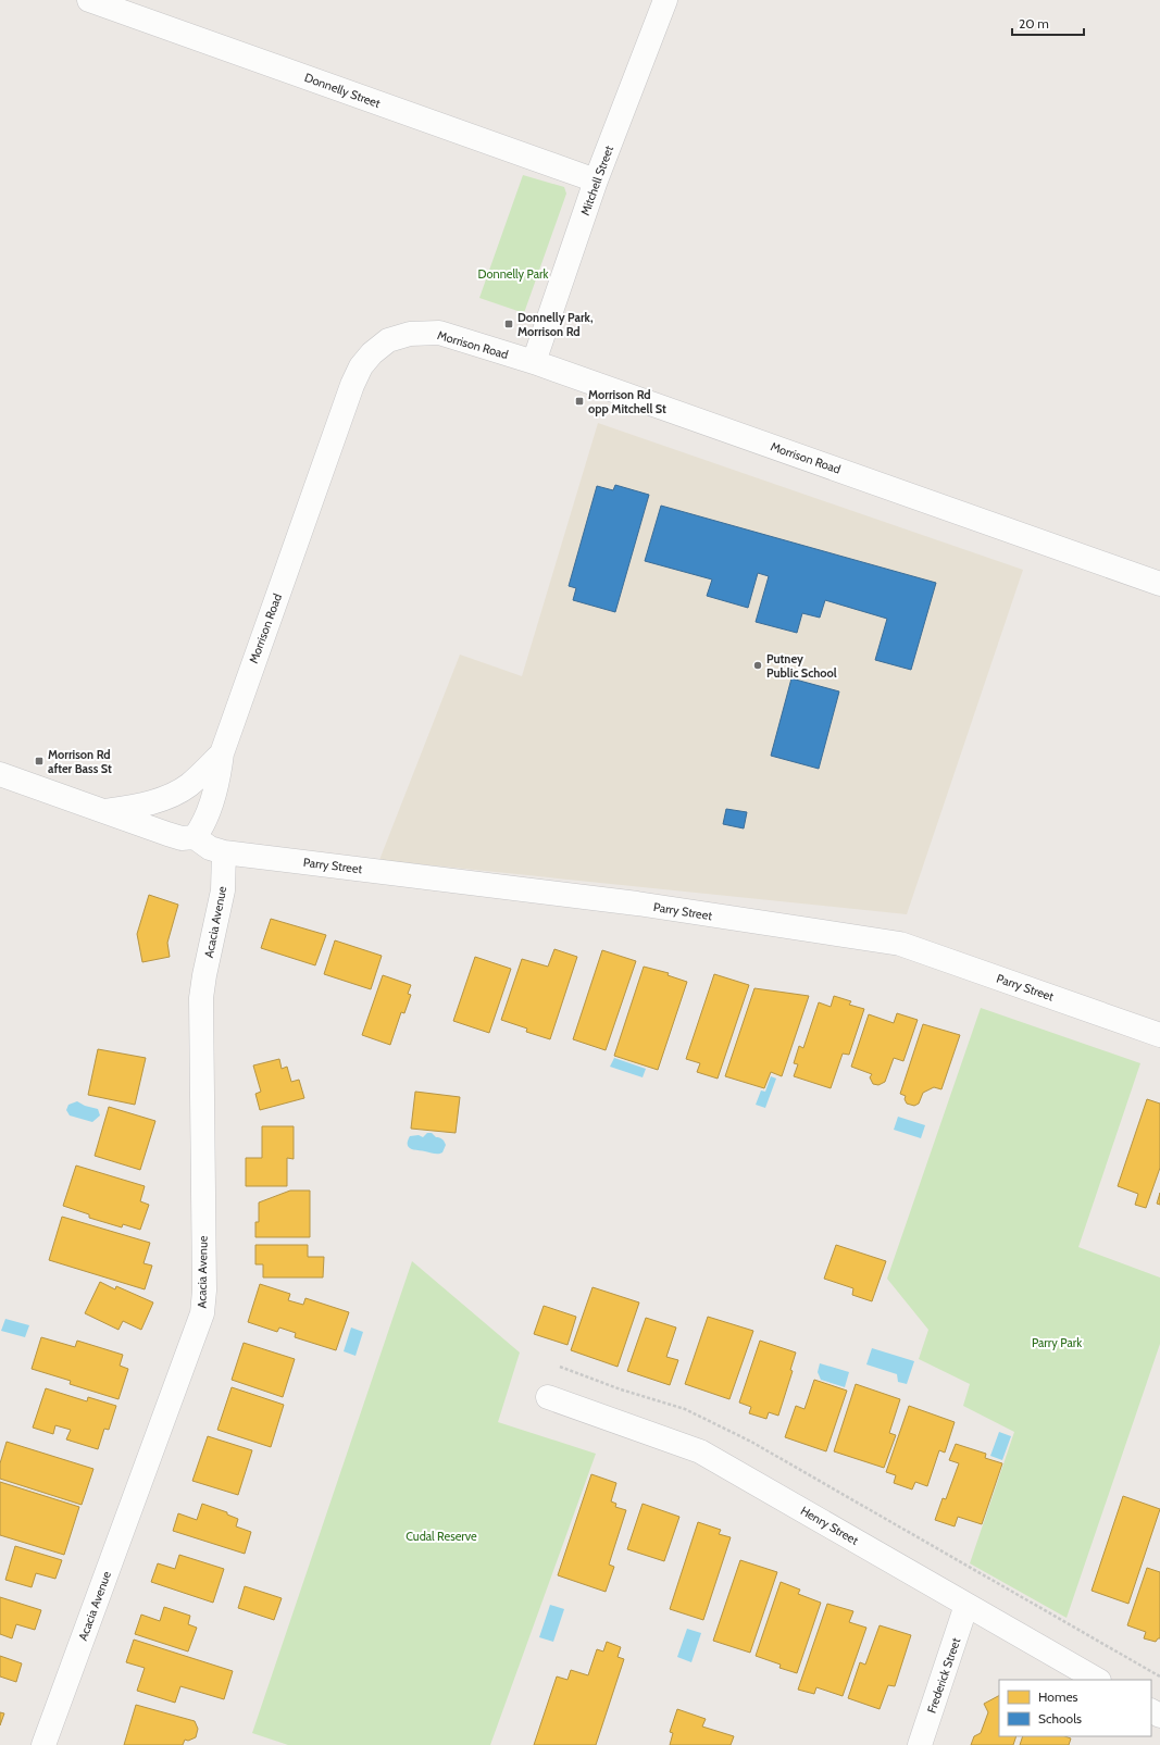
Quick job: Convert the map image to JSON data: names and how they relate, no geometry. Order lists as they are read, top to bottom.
{
  "streets": {
    "street": [
      "Donnelly Street",
      "Mitchell Street",
      "Morrison Road",
      "Parry Street",
      "Acacia Avenue",
      "Henry Street",
      "Frederick Street"
    ]
  },
  "crossings": [
    ["Donnelly Street", "Mitchell Street"],
    ["Mitchell Street", "Morrison Road"],
    ["Morrison Road", "Parry Street"],
    ["Parry Street", "Acacia Avenue"],
    ["Henry Street", "Frederick Street"]
  ],
  "parks": ["Donnelly Park", "Parry Park", "Cudal Reserve"],
  "places": {
    "transit": ["Donnelly Park, Morrison Rd", "Morrison Rd opp Mitchell St", "Morrison Rd after Bass St"],
    "other": ["Putney Public School"]
  },
  "legend": ["Homes", "Schools"],
  "scale_bar": "20 m"
}
